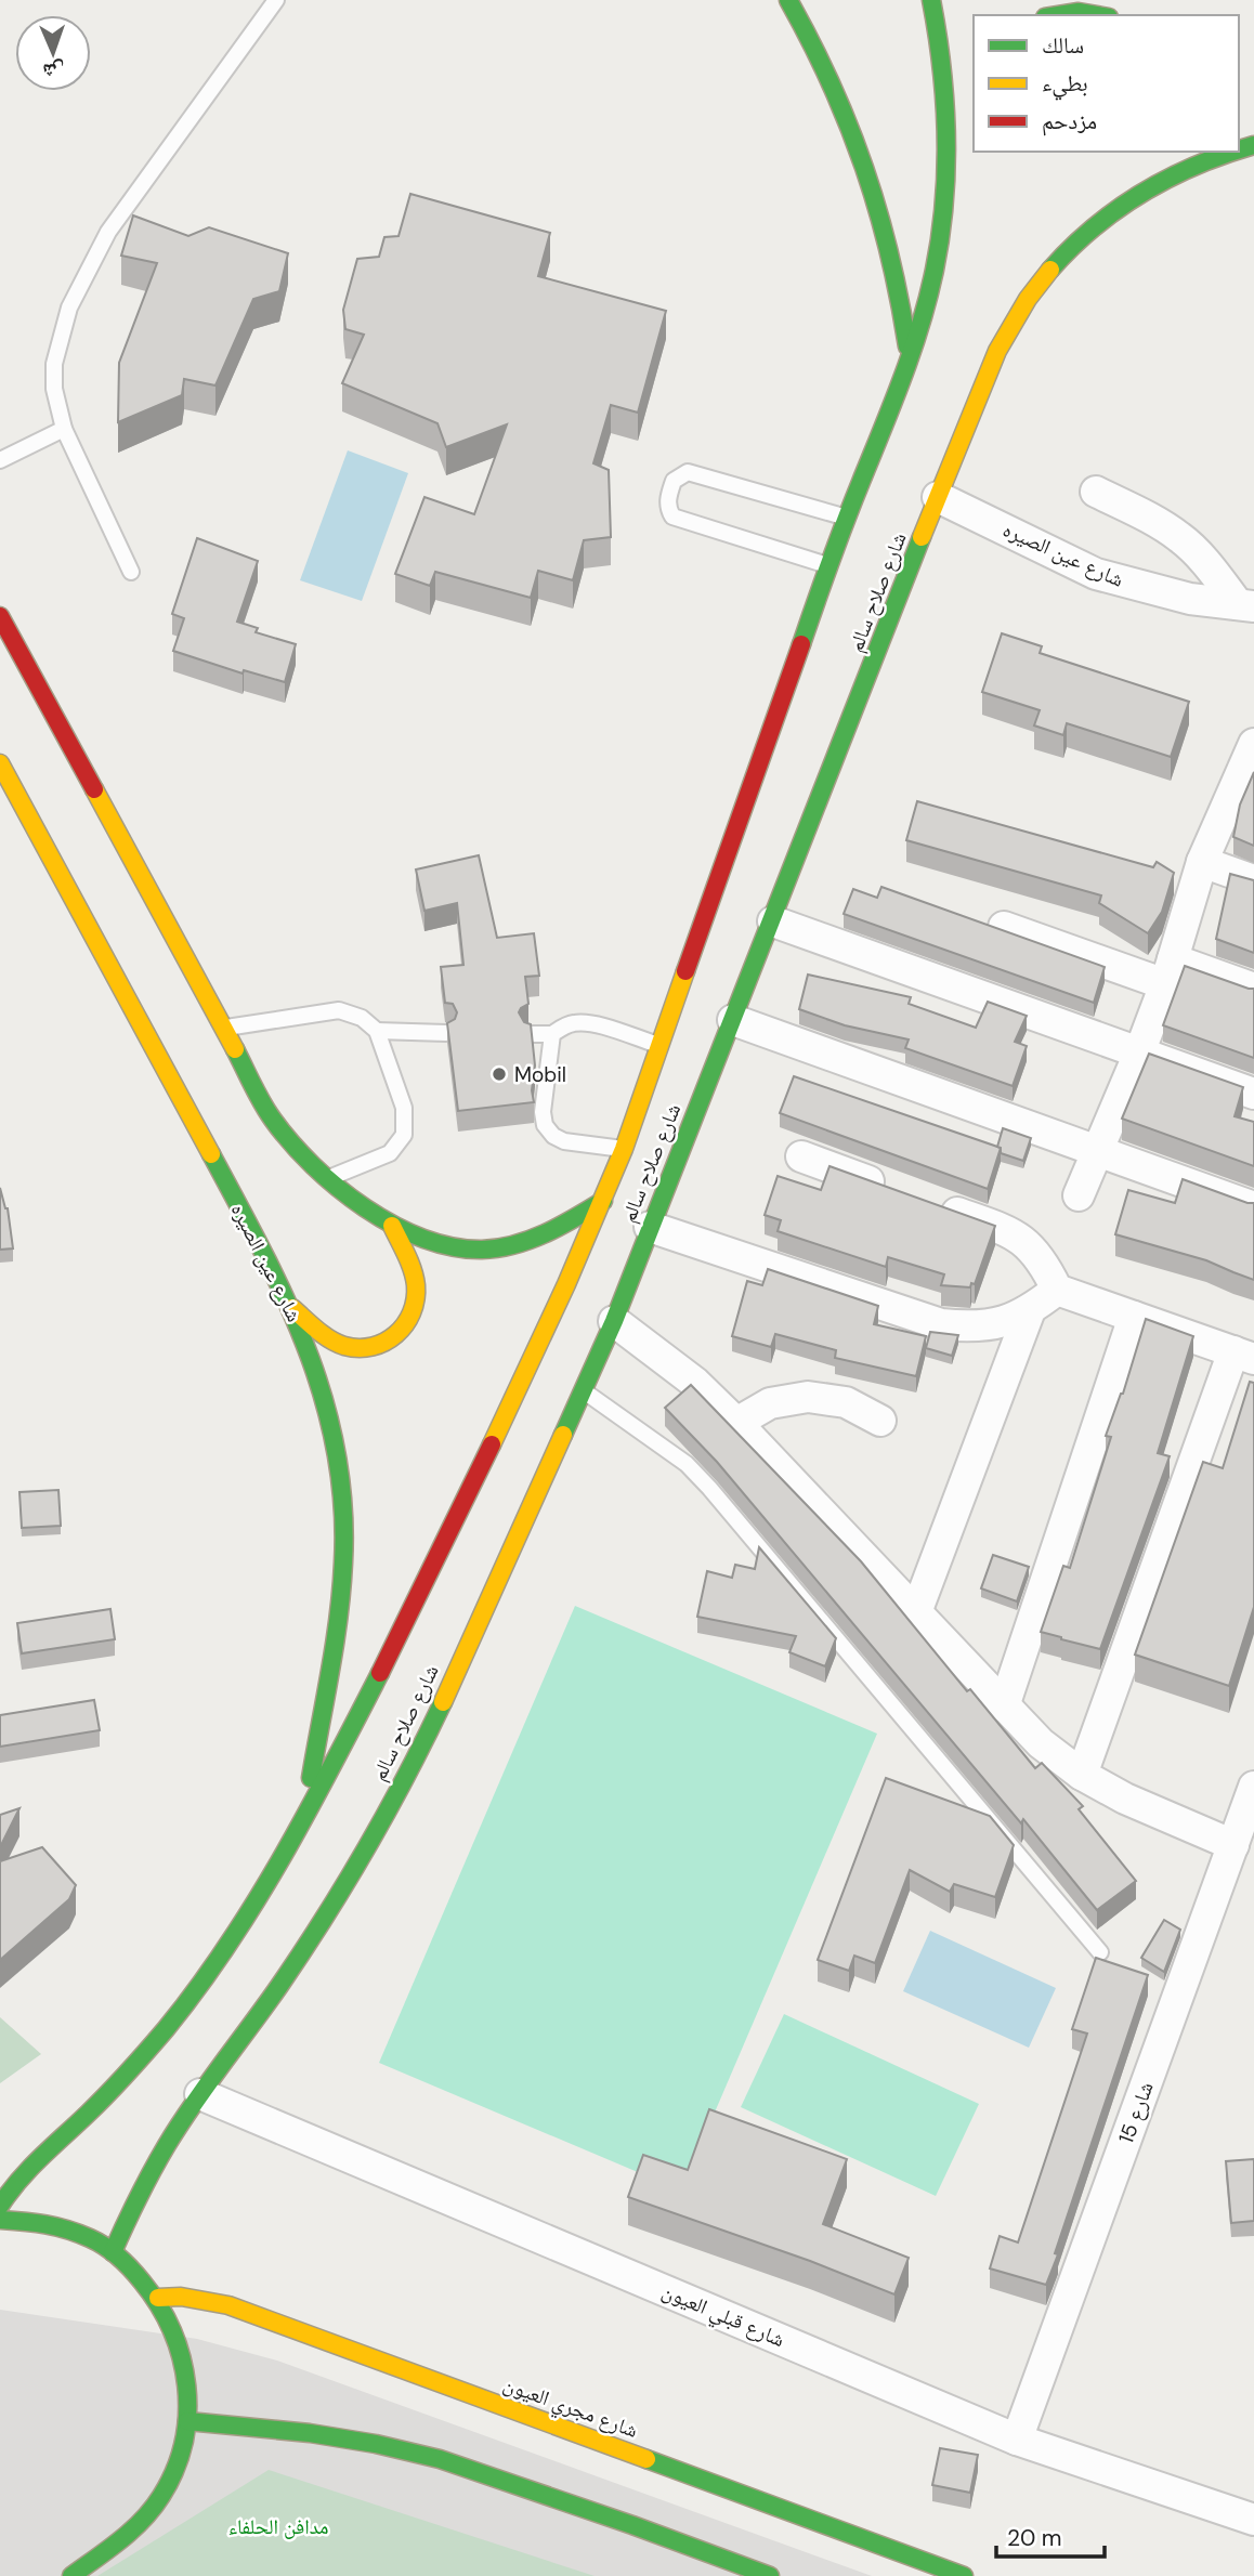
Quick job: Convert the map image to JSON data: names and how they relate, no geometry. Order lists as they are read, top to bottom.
{
  "streets": {
    "main road": ["شارع عين الصيره", "شارع صلاح سالم", "شارع مجري العيون"],
    "street": ["شارع 15", "شارع قبلي العيون"]
  },
  "crossings": [
    ["شارع عين الصيره", "شارع صلاح سالم"],
    ["شارع صلاح سالم", "شارع قبلي العيون"],
    ["شارع 15", "شارع قبلي العيون"]
  ],
  "parks": ["مدافن الحلفاء"],
  "places": ["Mobil"],
  "legend": ["سالك", "بطيء", "مزدحم"],
  "scale_bar": "20 m",
  "north": "bottom"
}
